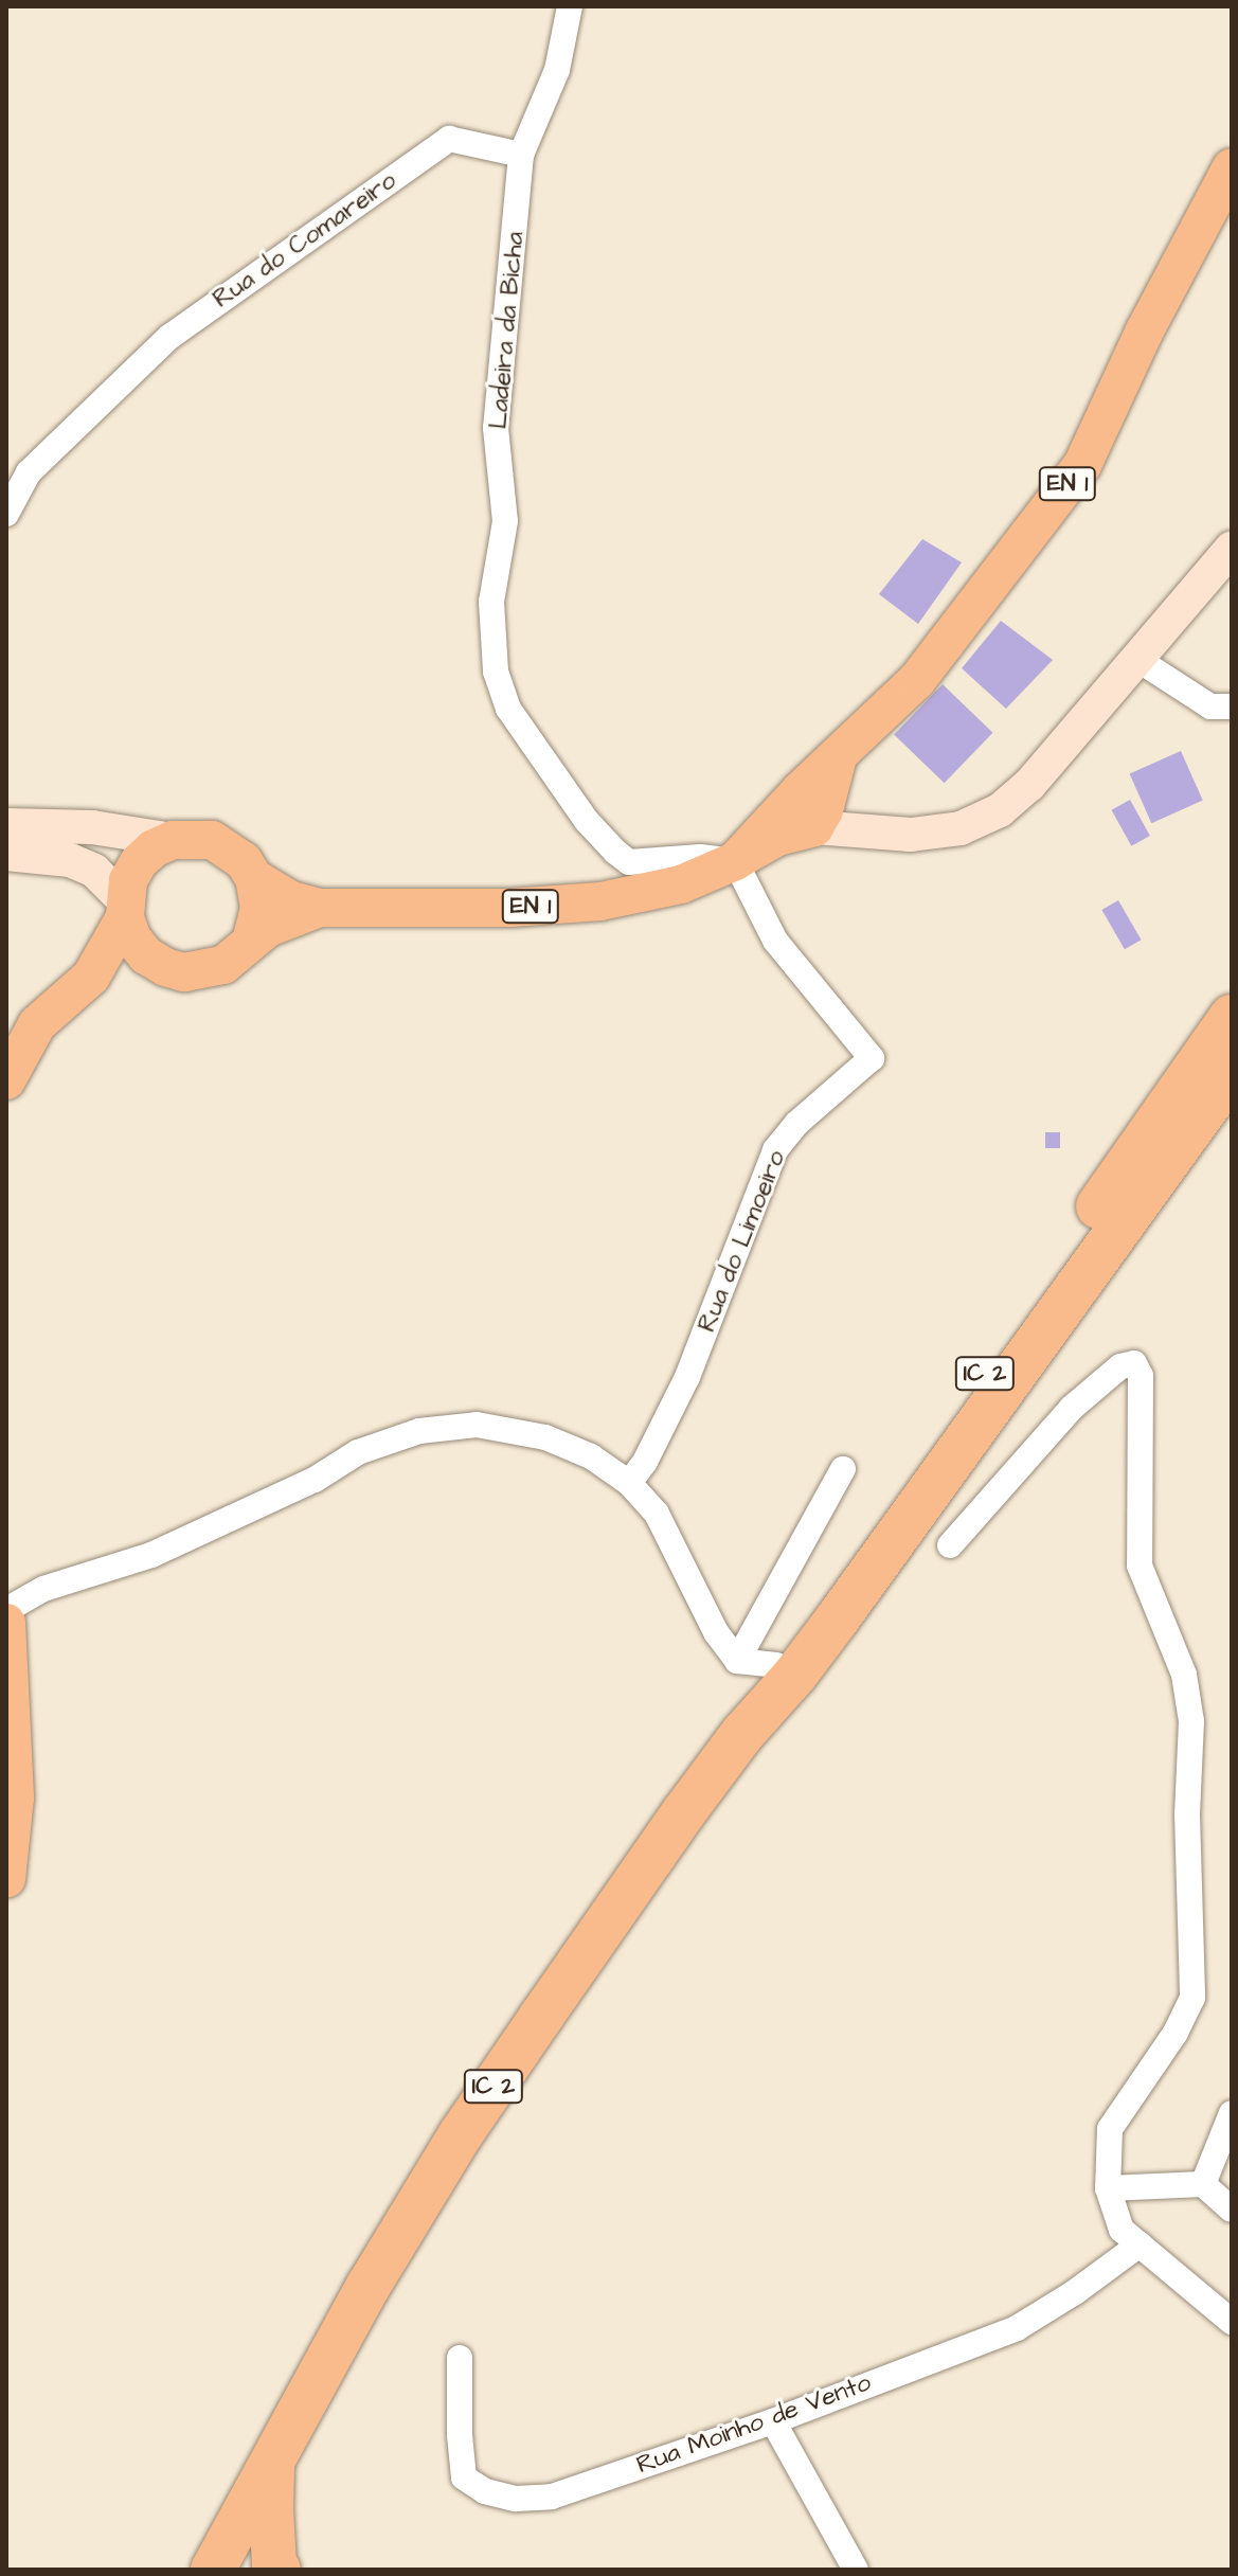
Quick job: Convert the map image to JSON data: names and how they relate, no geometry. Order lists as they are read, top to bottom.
{
  "streets": {
    "highway": ["IC 2"],
    "main road": ["EN 1"],
    "street": [
      "Rua do Comareiro",
      "Ladeira da Bicha",
      "Rua do Limoeiro",
      "Rua Moinho de Vento"
    ]
  },
  "crossings": [
    ["Rua do Comareiro", "Ladeira da Bicha"],
    ["Ladeira da Bicha", "EN 1"],
    ["Ladeira da Bicha", "Rua do Limoeiro"],
    ["EN 1", "Rua do Limoeiro"]
  ]
}
